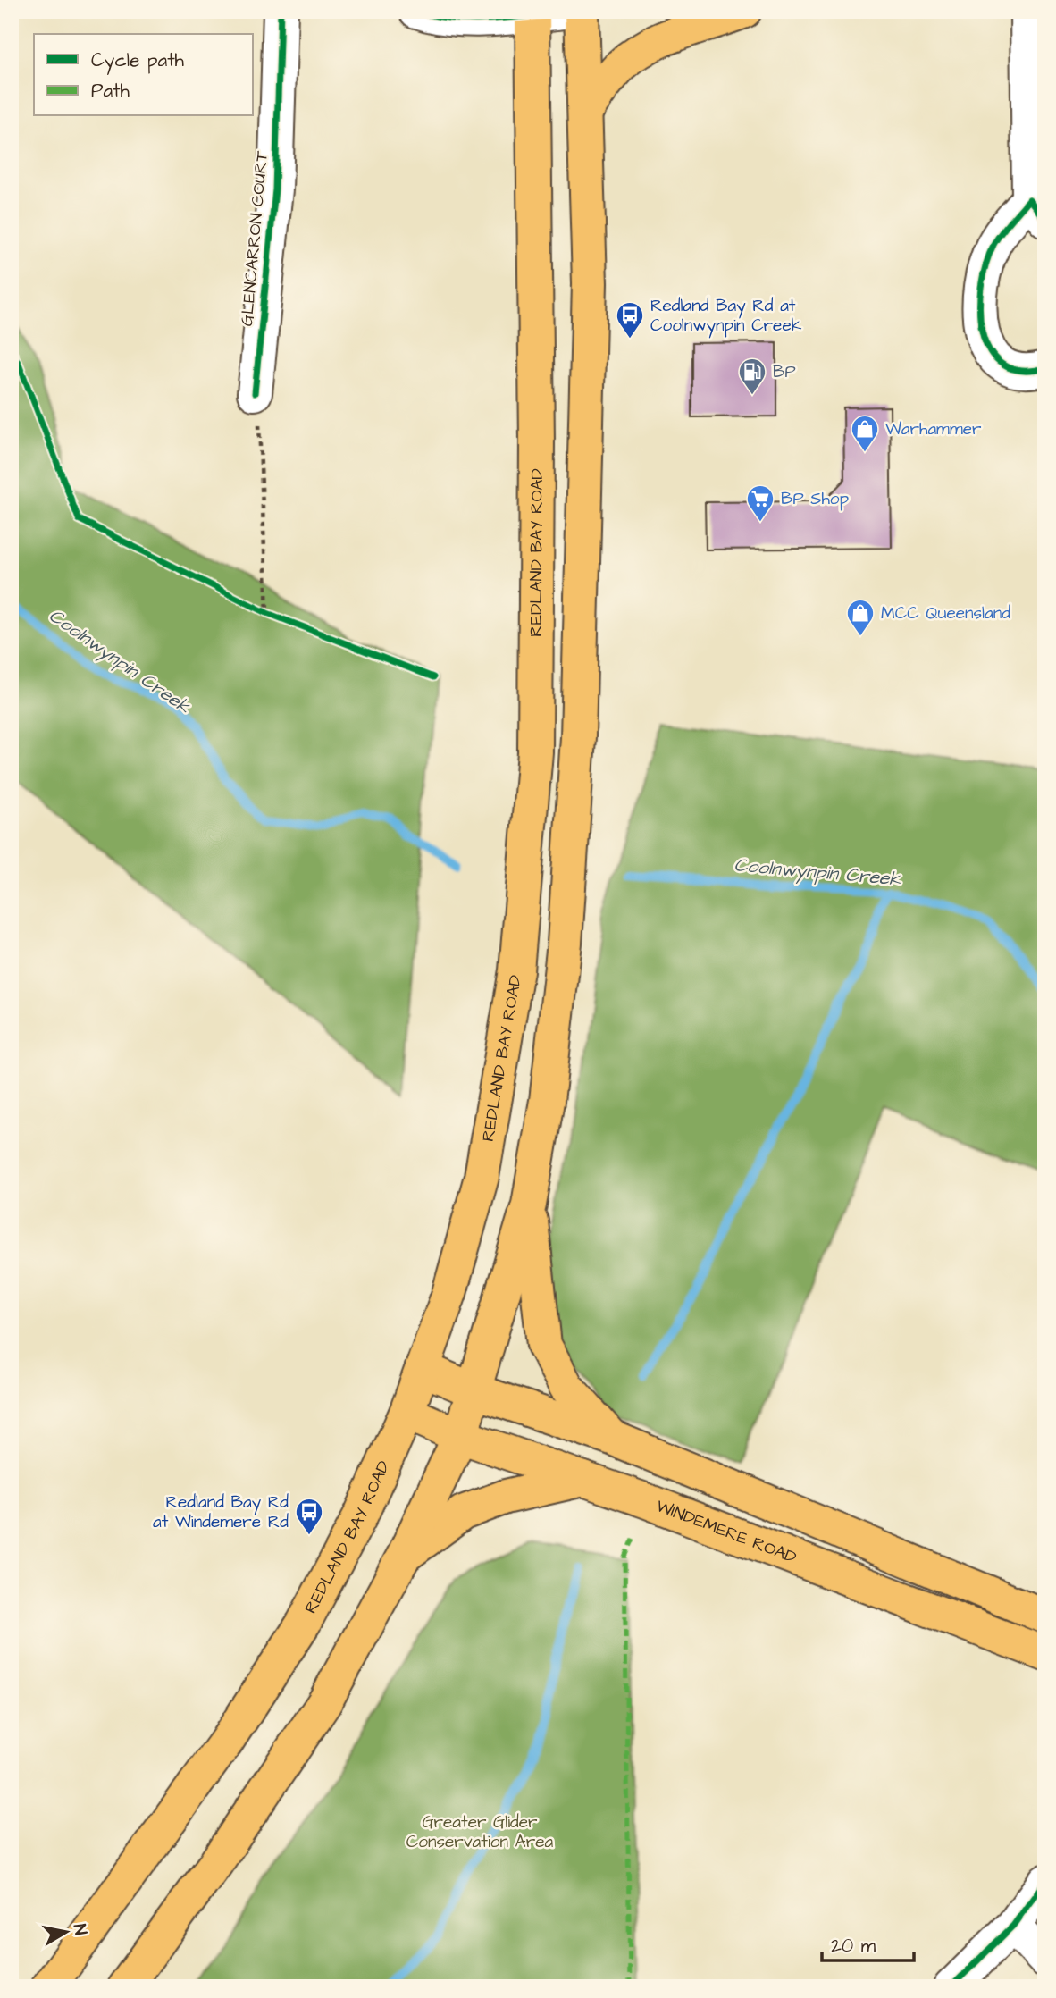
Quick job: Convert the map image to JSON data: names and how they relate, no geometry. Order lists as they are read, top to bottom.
{
  "streets": {
    "main road": ["REDLAND BAY ROAD", "WINDEMERE ROAD"],
    "street": ["GLENCARRON COURT"]
  },
  "crossings": [
    ["REDLAND BAY ROAD", "WINDEMERE ROAD"]
  ],
  "water": ["Coolnwynpin Creek"],
  "parks": ["Greater Glider Conservation Area"],
  "places": {
    "bus stop": ["Redland Bay Rd at Coolnwynpin Creek", "Redland Bay Rd at Windemere Rd"],
    "fuel station": ["BP"],
    "shop": ["Warhammer", "MCC Queensland"],
    "supermarket": ["BP Shop"]
  },
  "legend": ["Cycle path", "Path"],
  "scale_bar": "20 m",
  "north": "right"
}
